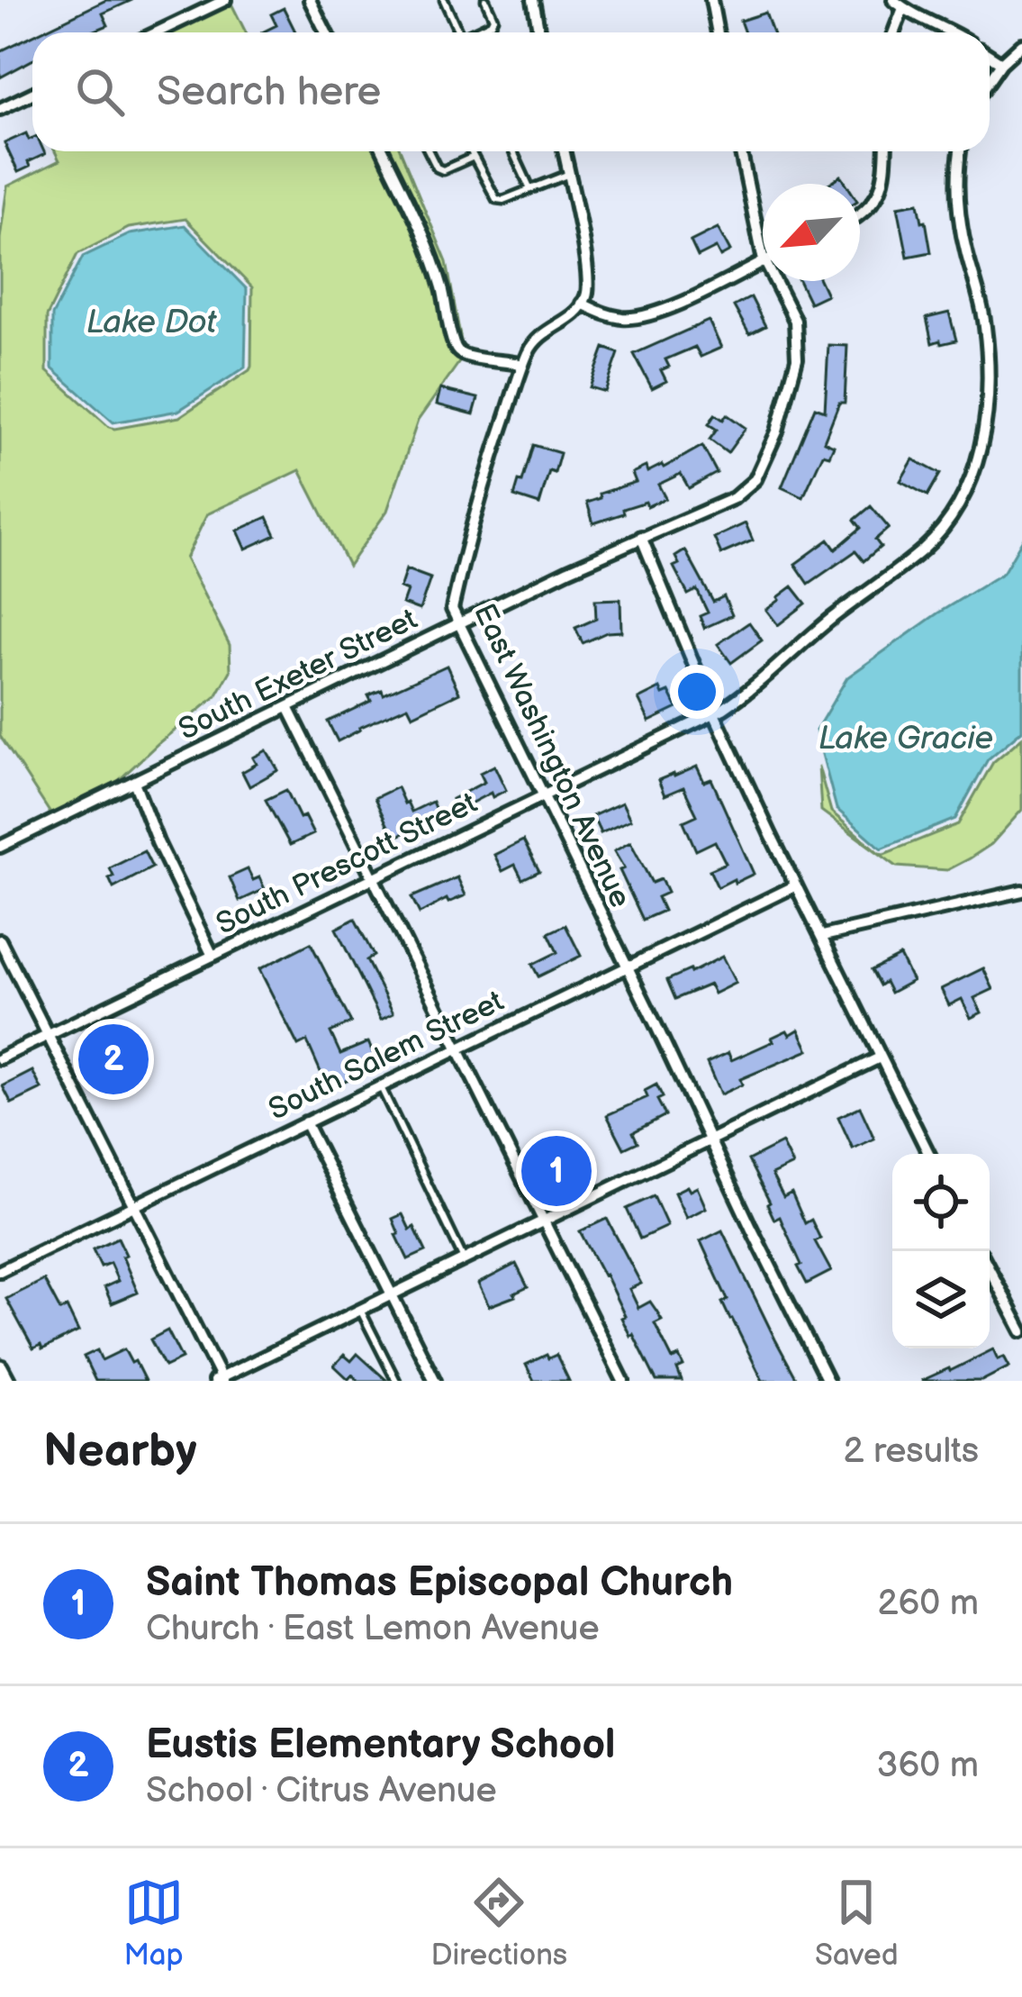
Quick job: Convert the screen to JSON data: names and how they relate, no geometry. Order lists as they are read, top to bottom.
{
  "streets": {
    "street": [
      "South Exeter Street",
      "East Washington Avenue",
      "South Prescott Street",
      "South Salem Street"
    ]
  },
  "crossings": [
    ["South Exeter Street", "East Washington Avenue"],
    ["East Washington Avenue", "South Prescott Street"],
    ["East Washington Avenue", "South Salem Street"]
  ],
  "water": ["Lake Dot", "Lake Gracie"],
  "north": "bottom left",
  "page": {
    "search": "Search here",
    "pins": ["2", "1"],
    "heading": ["Nearby", "2 results"],
    "list": [
      {
        "mark": "1",
        "name": "Saint Thomas Episcopal Church",
        "note": "Church · East Lemon Avenue",
        "value": "260 m"
      },
      {
        "mark": "2",
        "name": "Eustis Elementary School",
        "note": "School · Citrus Avenue",
        "value": "360 m"
      }
    ],
    "nav": ["Map", "Directions", "Saved"]
  }
}
